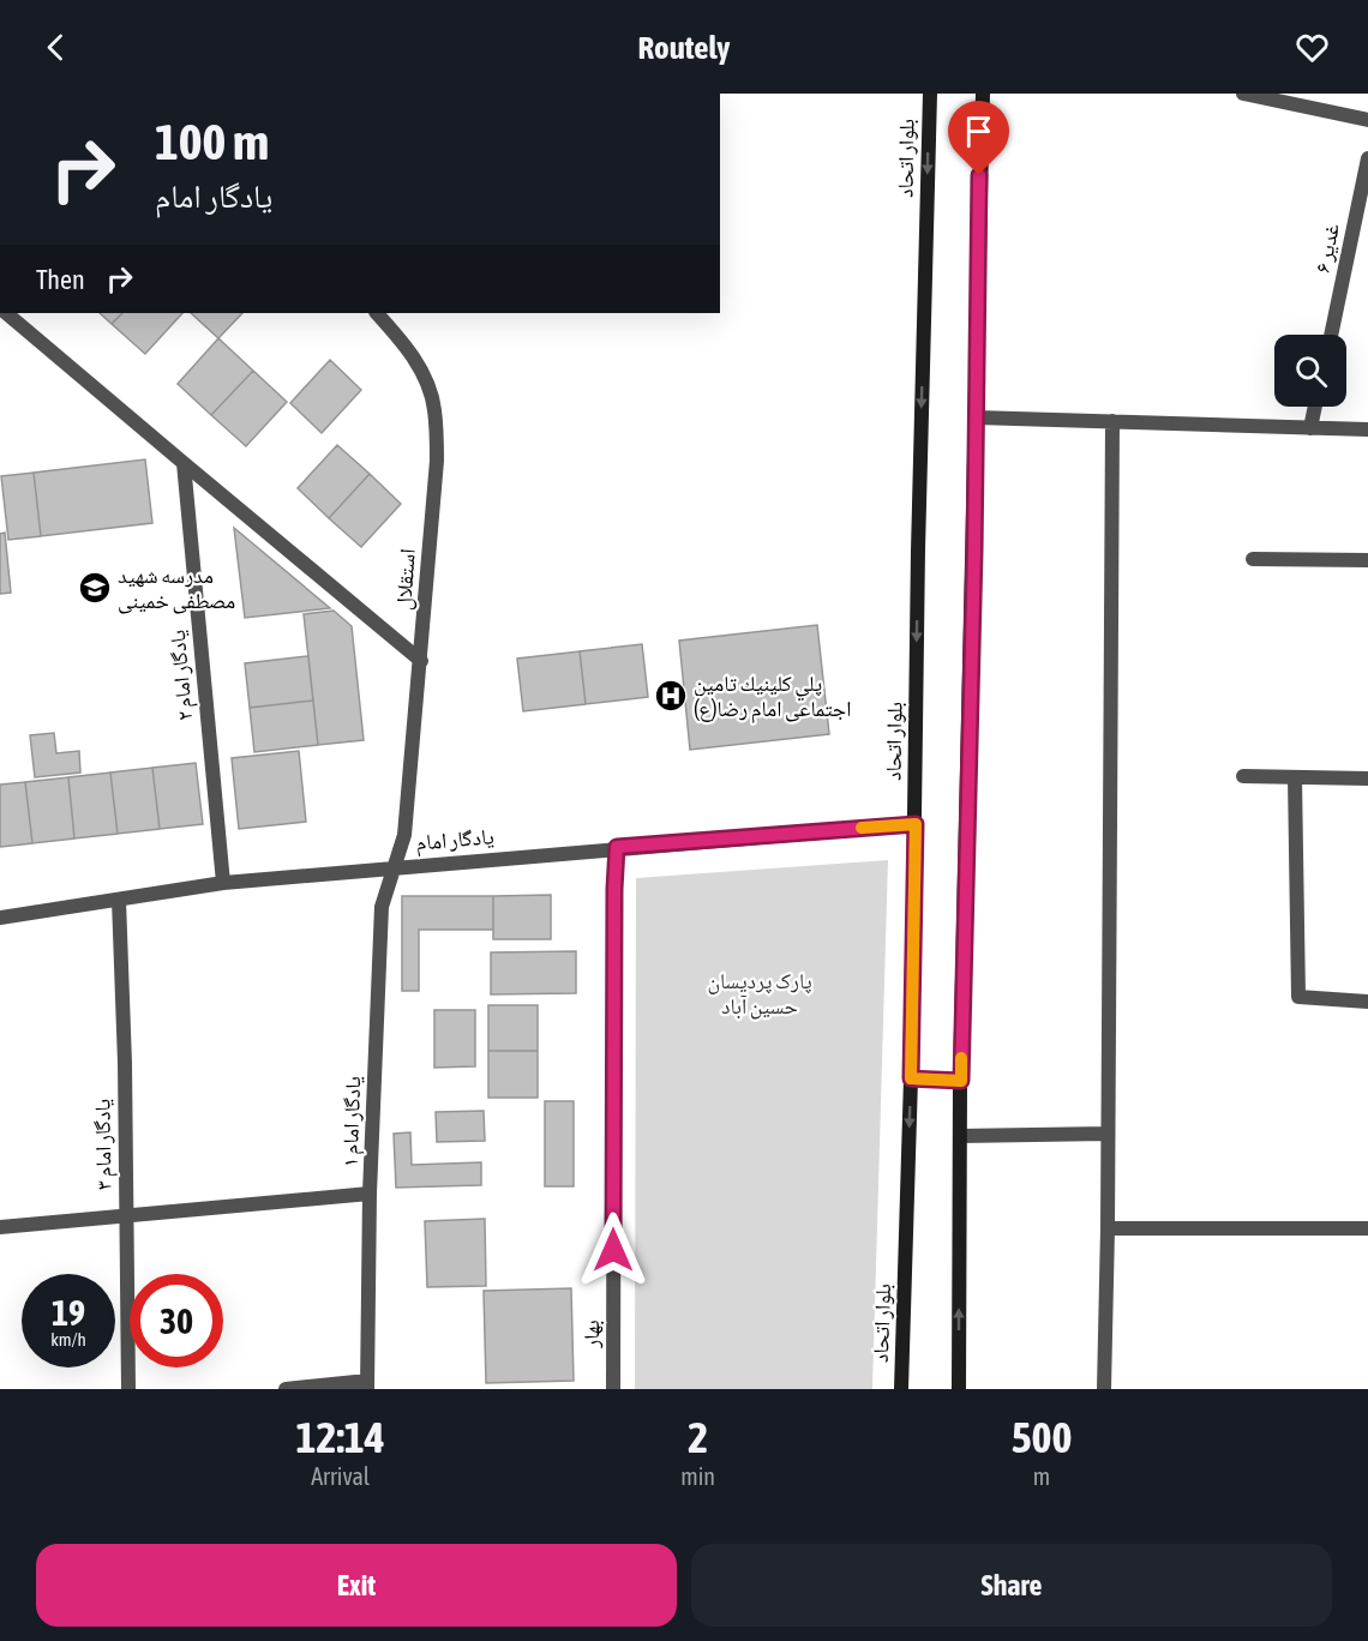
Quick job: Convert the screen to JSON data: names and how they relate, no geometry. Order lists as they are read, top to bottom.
{
  "streets": {
    "street": [
      "بلوار اتحاد",
      "غدیر ۶",
      "استقلال",
      "یادگار امام ۲",
      "یادگار امام",
      "یادگار امام ۱",
      "یادگار امام ۳",
      "بهار"
    ]
  },
  "crossings": [
    ["بلوار اتحاد", "یادگار امام"],
    ["استقلال", "یادگار امام"],
    ["استقلال", "یادگار امام ۱"],
    ["یادگار امام ۲", "یادگار امام"],
    ["یادگار امام", "یادگار امام ۱"],
    ["یادگار امام", "یادگار امام ۳"],
    ["یادگار امام", "بهار"]
  ],
  "parks": ["پارک پردیسان حسین آباد"],
  "places": {
    "school or university": ["مدرسه شهید مصطفی خمینی"],
    "hospital": ["پلي كلينيك تامین اجتماعی امام رضا(ع)"]
  },
  "page": {
    "header": "Routely",
    "turn": ["100 m", "یادگار امام"],
    "then": "Then",
    "speed": "19 km/h",
    "limit": "30",
    "eta": [
      "12:14",
      "Arrival",
      "2",
      "min",
      "500",
      "m"
    ],
    "buttons": ["Exit", "Share"]
  }
}
